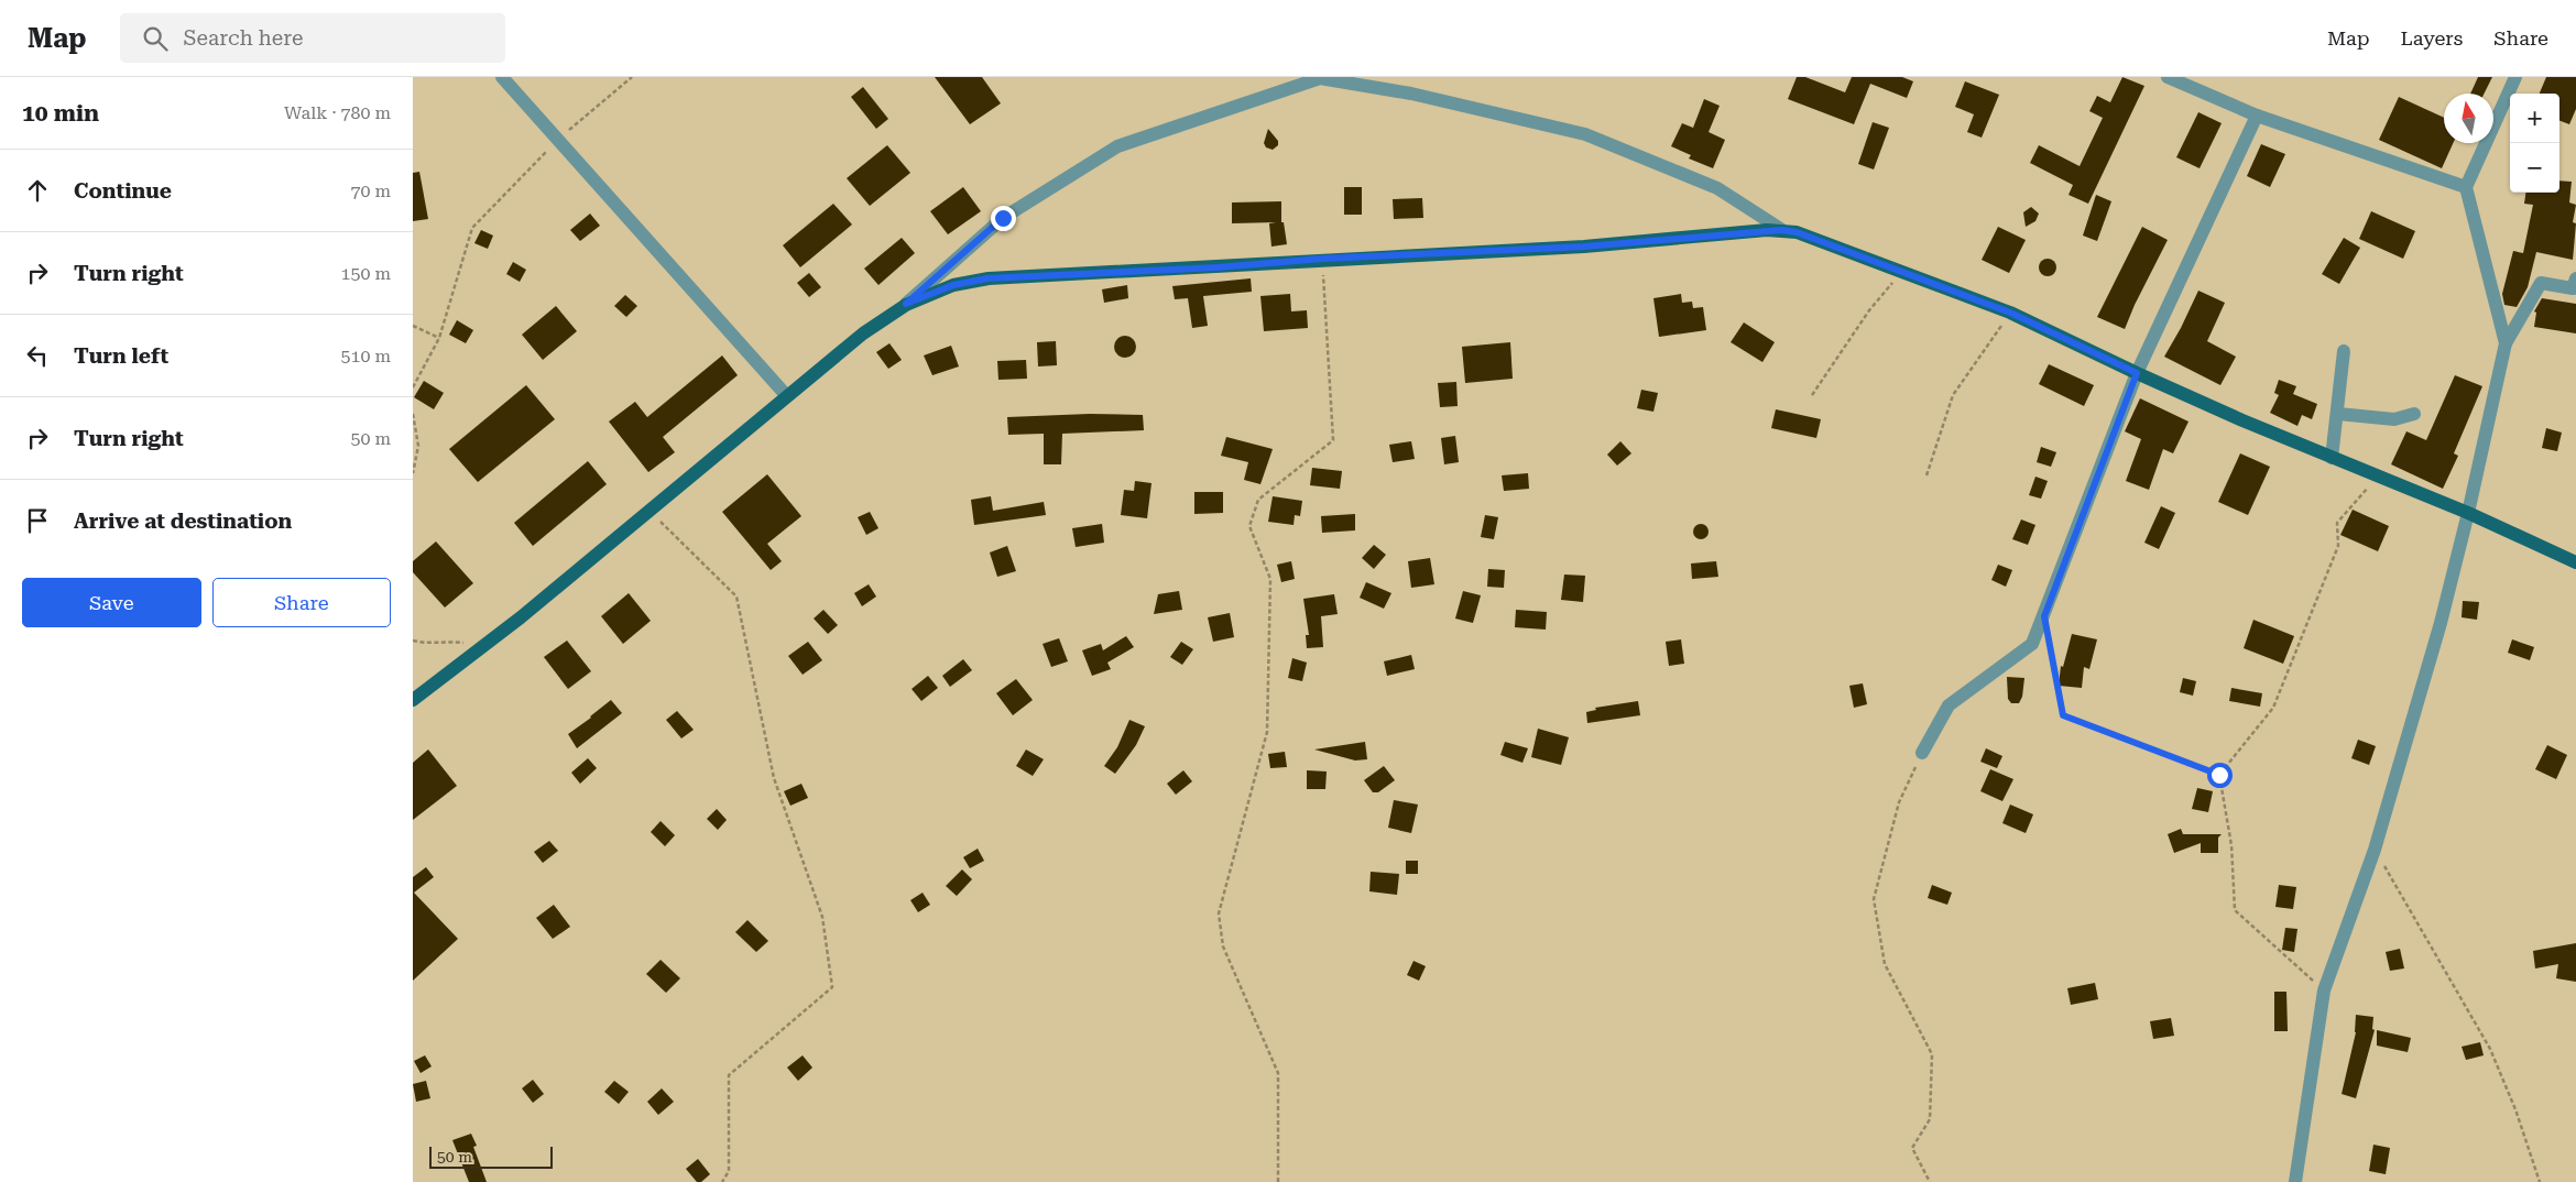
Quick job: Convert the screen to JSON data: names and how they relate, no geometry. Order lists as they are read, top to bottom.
{
  "scale_bar": "50 m",
  "north": "top",
  "page": {
    "header": "Map",
    "search": "Search here",
    "nav": ["Map", "Layers", "Share"],
    "heading": ["10 min", "Walk · 780 m"],
    "map_buttons": ["+", "−"],
    "list": [
      ["Continue", "70 m"],
      ["Turn right", "150 m"],
      ["Turn left", "510 m"],
      ["Turn right", "50 m"],
      "Arrive at destination"
    ],
    "buttons": ["Save", "Share"],
    "scale": "50 m"
  }
}
